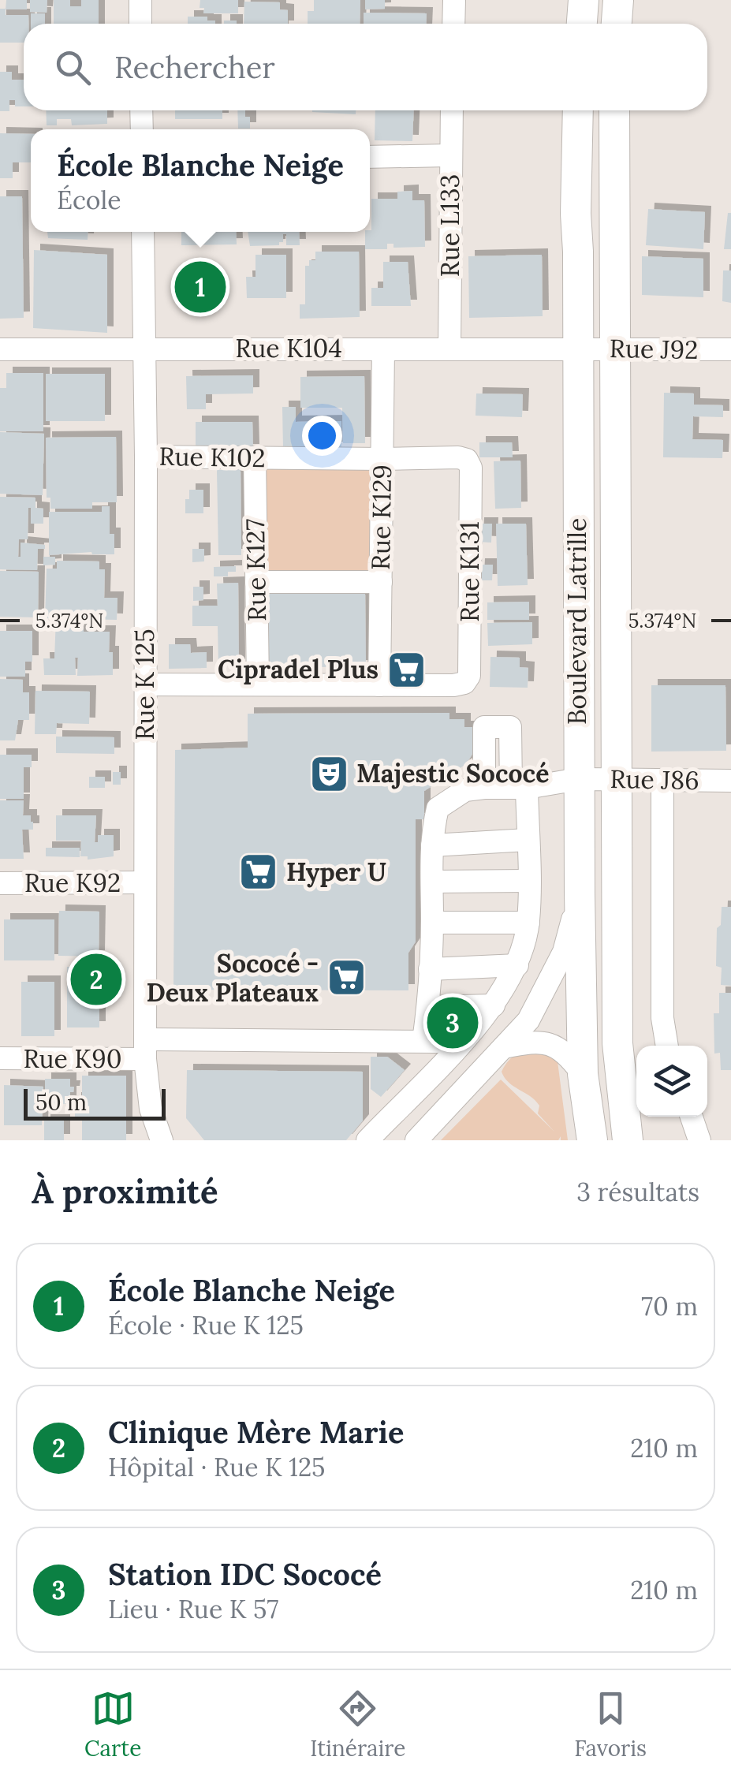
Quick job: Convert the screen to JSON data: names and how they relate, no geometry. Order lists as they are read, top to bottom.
{
  "streets": {
    "main road": ["Boulevard Latrille"],
    "street": [
      "Rue L133",
      "Rue K104",
      "Rue J92",
      "Rue K102",
      "Rue K129",
      "Rue K127",
      "Rue K131",
      "Rue K 125",
      "Rue J86",
      "Rue K92",
      "Rue K90"
    ]
  },
  "crossings": [
    ["Rue L133", "Rue K104"],
    ["Rue K104", "Rue J92"],
    ["Rue K104", "Rue K129"],
    ["Rue K104", "Boulevard Latrille"],
    ["Rue K104", "Rue K 125"],
    ["Rue J92", "Boulevard Latrille"],
    ["Rue K102", "Rue K129"],
    ["Rue K102", "Rue K127"],
    ["Rue K102", "Rue K131"],
    ["Rue K102", "Rue K 125"],
    ["Rue K129", "Rue K131"],
    ["Boulevard Latrille", "Rue J86"],
    ["Rue K 125", "Rue K92"],
    ["Rue K 125", "Rue K90"]
  ],
  "places": {
    "supermarket": ["Cipradel Plus", "Hyper U", "Sococé - Deux Plateaux"],
    "theatre": ["Majestic Sococé"]
  },
  "scale_bar": "50 m",
  "page": {
    "search": "Rechercher",
    "popup": ["École Blanche Neige", "École"],
    "pins": ["1", "2", "3"],
    "scale": "50 m",
    "heading": ["À proximité", "3 résultats"],
    "list": [
      {
        "mark": "1",
        "name": "École Blanche Neige",
        "note": "École · Rue K 125",
        "value": "70 m"
      },
      {
        "mark": "2",
        "name": "Clinique Mère Marie",
        "note": "Hôpital · Rue K 125",
        "value": "210 m"
      },
      {
        "mark": "3",
        "name": "Station IDC Sococé",
        "note": "Lieu · Rue K 57",
        "value": "210 m"
      }
    ],
    "nav": ["Carte", "Itinéraire", "Favoris"]
  },
  "coordinates": ["5.374°N"]
}
